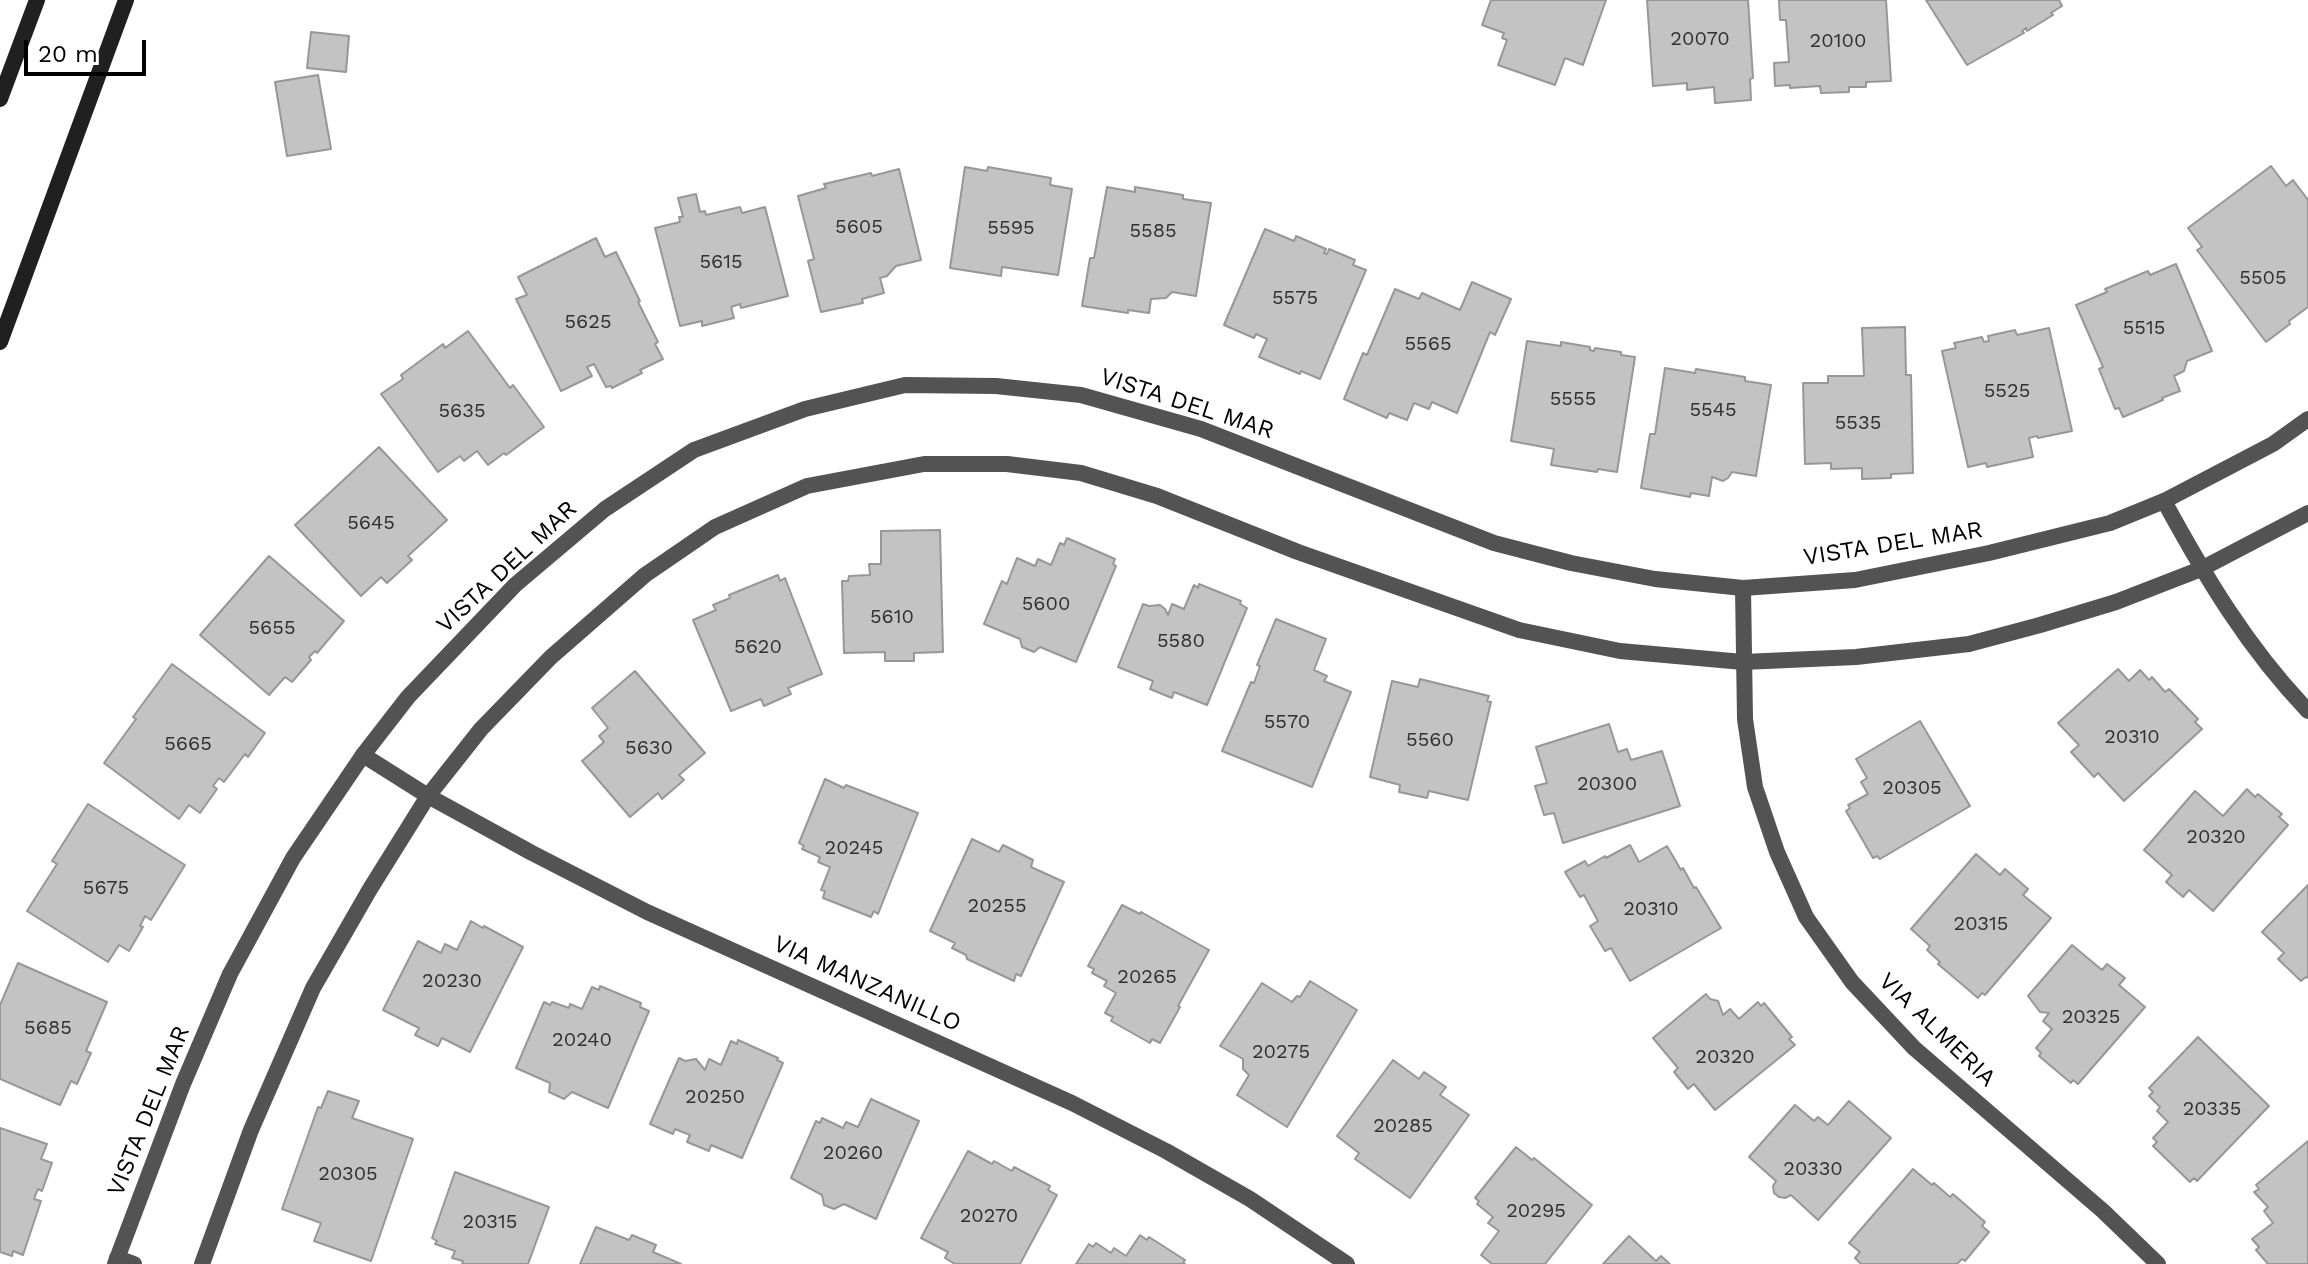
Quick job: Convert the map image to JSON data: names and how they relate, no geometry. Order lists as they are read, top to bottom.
{
  "streets": {
    "street": ["VISTA DEL MAR", "VIA MANZANILLO", "VIA ALMERIA"]
  },
  "crossings": [
    ["VISTA DEL MAR", "VIA MANZANILLO"],
    ["VISTA DEL MAR", "VIA ALMERIA"]
  ],
  "house_numbers": [
    "20070",
    "20100",
    "5605",
    "5595",
    "5585",
    "5615",
    "5505",
    "5575",
    "5625",
    "5515",
    "5565",
    "5525",
    "5555",
    "5545",
    "5635",
    "5535",
    "5645",
    "5600",
    "5610",
    "5655",
    "5580",
    "5620",
    "5570",
    "20310",
    "5560",
    "5665",
    "5630",
    "20300",
    "20305",
    "20320",
    "20245",
    "5675",
    "20255",
    "20310",
    "20315",
    "20265",
    "20230",
    "20325",
    "5685",
    "20240",
    "20275",
    "20320",
    "20250",
    "20335",
    "20285",
    "20260",
    "20330",
    "20305",
    "20295",
    "20270",
    "20315"
  ],
  "scale_bar": "20 m"
}
